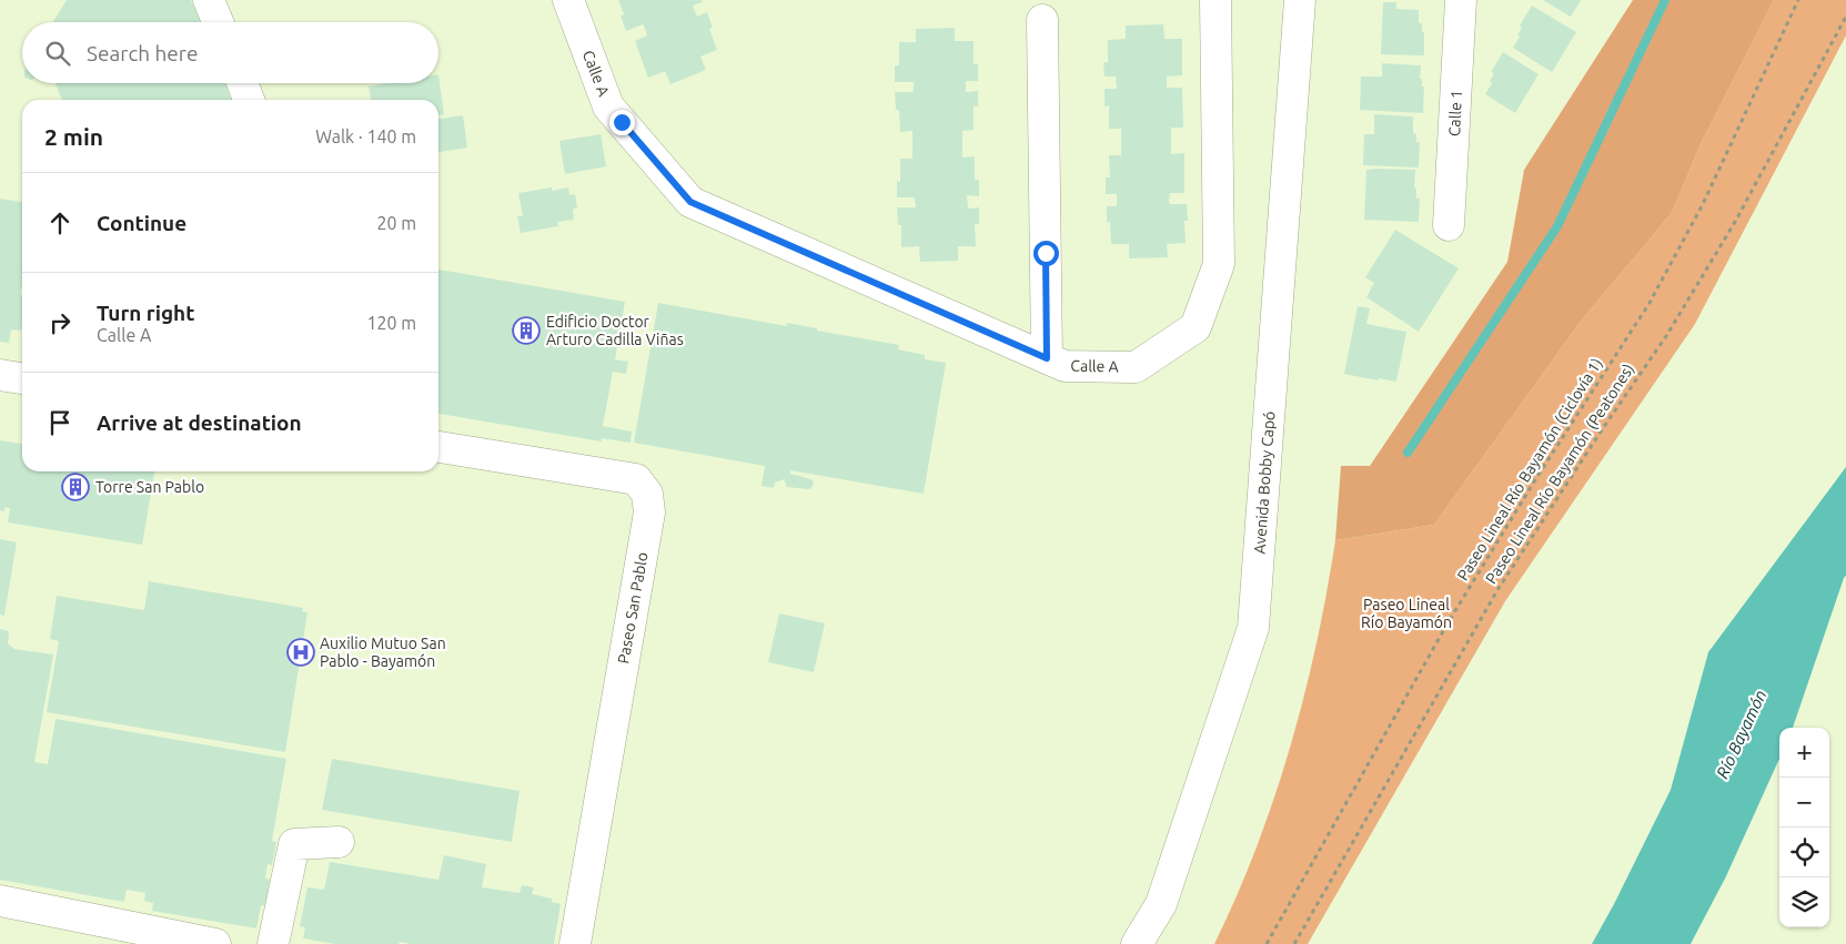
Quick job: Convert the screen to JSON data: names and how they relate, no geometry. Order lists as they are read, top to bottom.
{
  "streets": {
    "street": [
      "Calle A",
      "Calle 1",
      "Avenida Bobby Capó",
      "Paseo San Pablo"
    ],
    "path": ["Paseo Lineal Río Bayamón (Ciclovía 1)", "Paseo Lineal Río Bayamón (Peatones)"]
  },
  "water": ["Río Bayamón"],
  "parks": ["Paseo Lineal Río Bayamón"],
  "places": {
    "building": ["Edificio Doctor Arturo Cadilla Viñas", "Torre San Pablo"],
    "hospital": ["Auxilio Mutuo San Pablo - Bayamón"]
  },
  "page": {
    "search": "Search here",
    "heading": ["2 min", "Walk · 140 m"],
    "list": [
      ["Continue", "20 m"],
      ["Turn right", "Calle A", "120 m"],
      "Arrive at destination"
    ],
    "map_buttons": ["+", "−"]
  }
}
